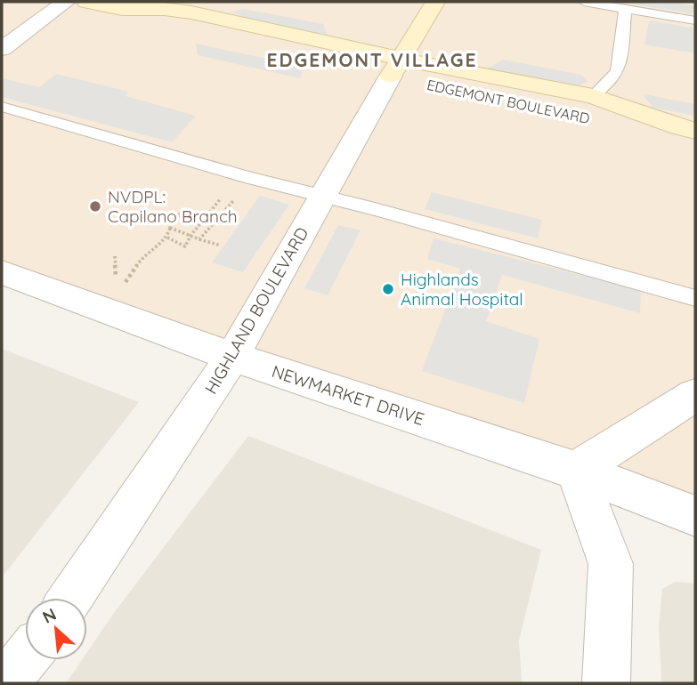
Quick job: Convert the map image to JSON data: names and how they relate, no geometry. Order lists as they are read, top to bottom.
{
  "streets": {
    "main road": ["EDGEMONT BOULEVARD", "HIGHLAND BOULEVARD"],
    "street": ["NEWMARKET DRIVE"]
  },
  "crossings": [
    ["EDGEMONT BOULEVARD", "HIGHLAND BOULEVARD"],
    ["HIGHLAND BOULEVARD", "NEWMARKET DRIVE"]
  ],
  "districts": ["EDGEMONT VILLAGE"],
  "places": ["NVDPL: Capilano Branch", "Highlands Animal Hospital"],
  "north": "top left"
}
